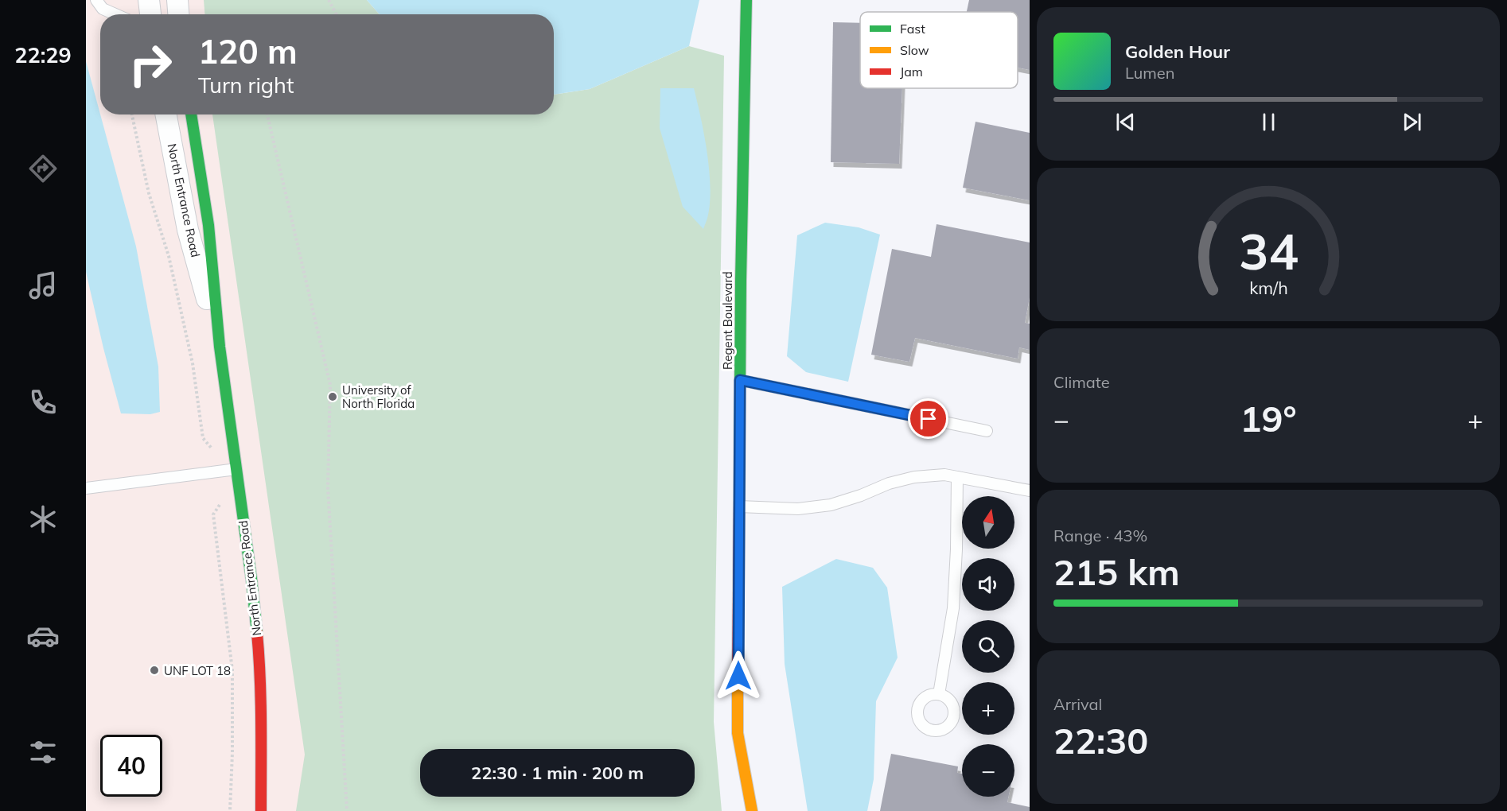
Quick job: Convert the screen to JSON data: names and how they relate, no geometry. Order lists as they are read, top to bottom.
{
  "streets": {
    "street": ["North Entrance Road", "Regent Boulevard"]
  },
  "places": ["University of North Florida", "UNF LOT 18"],
  "legend": ["Fast", "Slow", "Jam"],
  "north": "top",
  "page": {
    "tabs": "22:29",
    "turn": ["120 m", "Turn right"],
    "song": ["Golden Hour", "Lumen"],
    "tile": [
      "Climate",
      ["Range · 43%", "215 km"],
      ["Arrival", "22:30"]
    ],
    "heat": ["−", "19°", "+"],
    "map_buttons": ["+", "−"],
    "limit": "40",
    "trip": "22:30 · 1 min · 200 m",
    "gauge": ["34", "km/h"]
  }
}
